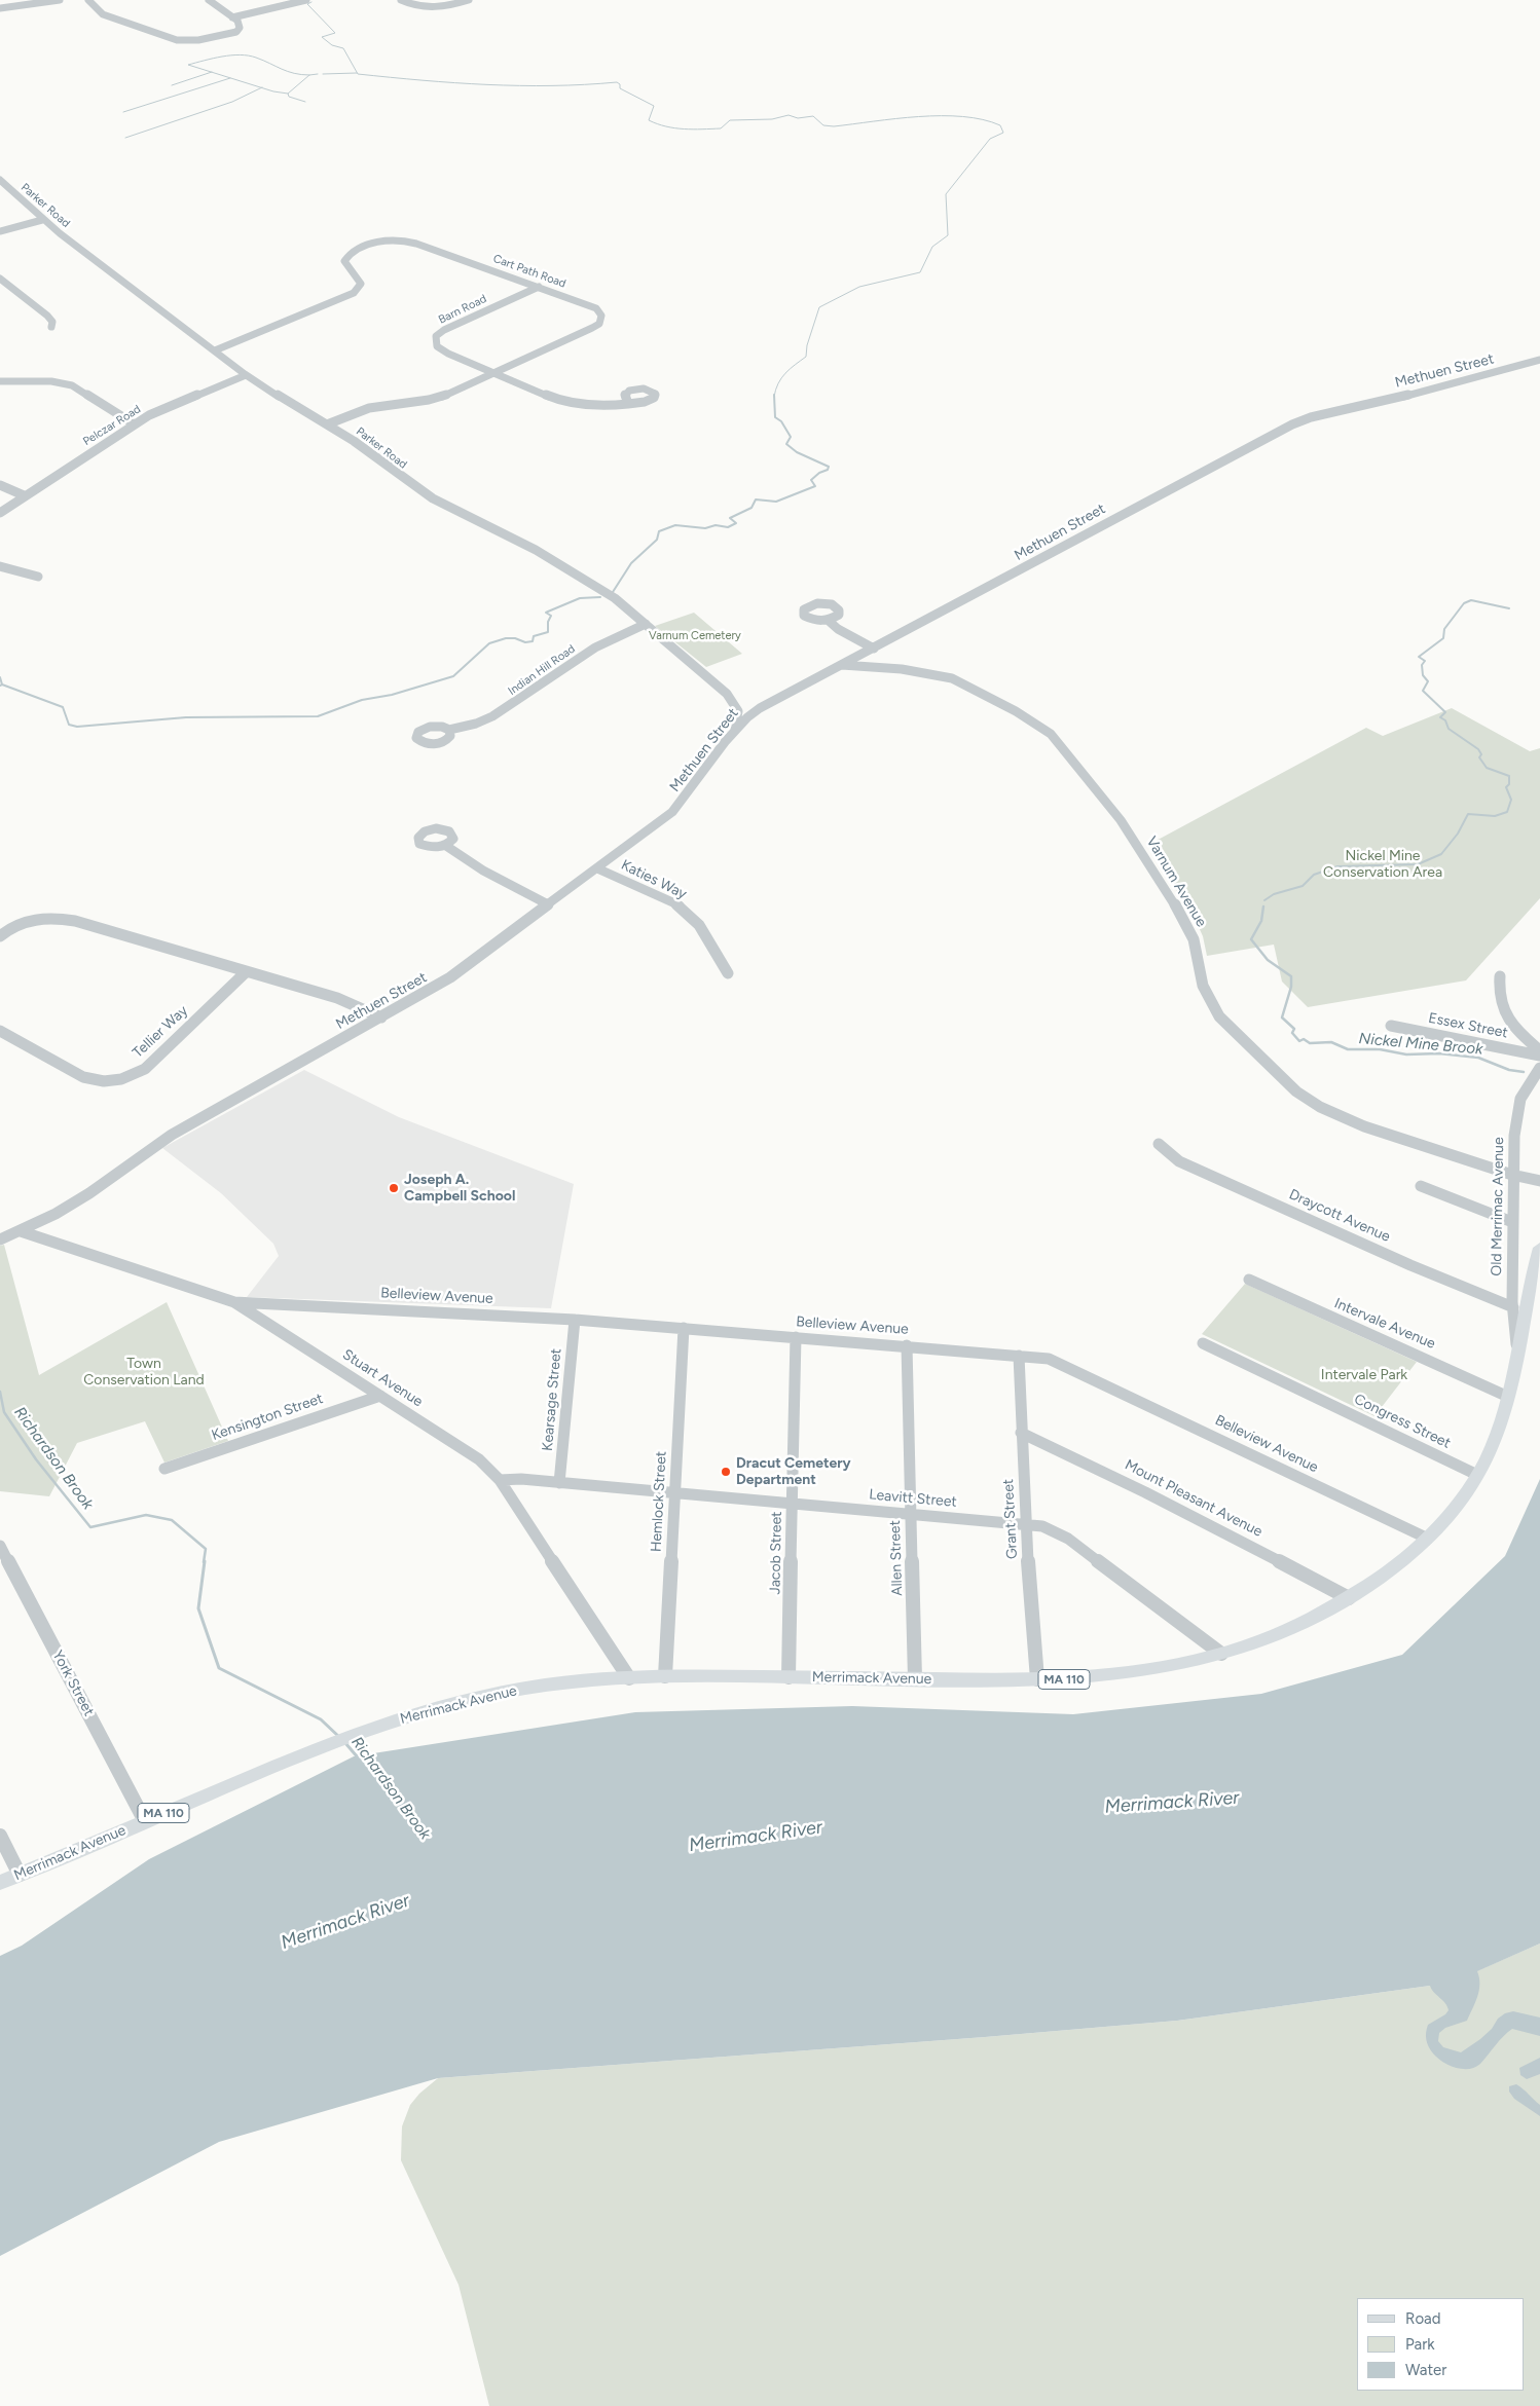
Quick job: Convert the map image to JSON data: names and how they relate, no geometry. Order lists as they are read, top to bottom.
{
  "streets": {
    "main road": ["Merrimack Avenue", "MA 110"],
    "street": [
      "Parker Road",
      "Cart Path Road",
      "Barn Road",
      "Methuen Street",
      "Pelczar Road",
      "Indian Hill Road",
      "Katies Way",
      "Varnum Avenue",
      "Essex Street",
      "Tellier Way",
      "Old Merrimac Avenue",
      "Draycott Avenue",
      "Belleview Avenue",
      "Intervale Avenue",
      "Stuart Avenue",
      "Kearsage Street",
      "Kensington Street",
      "Congress Street",
      "Leavitt Street",
      "Mount Pleasant Avenue",
      "Hemlock Street",
      "Grant Street",
      "Jacob Street",
      "Allen Street",
      "York Street"
    ]
  },
  "crossings": [
    ["Parker Road", "Cart Path Road"],
    ["Parker Road", "Methuen Street"],
    ["Parker Road", "Pelczar Road"],
    ["Parker Road", "Indian Hill Road"],
    ["Cart Path Road", "Barn Road"],
    ["Methuen Street", "Katies Way"],
    ["Methuen Street", "Varnum Avenue"],
    ["Methuen Street", "Stuart Avenue"],
    ["Varnum Avenue", "Old Merrimac Avenue"],
    ["Old Merrimac Avenue", "Draycott Avenue"],
    ["Old Merrimac Avenue", "Merrimack Avenue"],
    ["Belleview Avenue", "Stuart Avenue"],
    ["Belleview Avenue", "Kearsage Street"],
    ["Belleview Avenue", "Hemlock Street"],
    ["Belleview Avenue", "Grant Street"],
    ["Belleview Avenue", "Jacob Street"],
    ["Belleview Avenue", "Allen Street"],
    ["Belleview Avenue", "Merrimack Avenue"],
    ["Intervale Avenue", "Merrimack Avenue"],
    ["Stuart Avenue", "Kensington Street"],
    ["Stuart Avenue", "Leavitt Street"],
    ["Stuart Avenue", "Merrimack Avenue"],
    ["Kearsage Street", "Leavitt Street"],
    ["Congress Street", "Merrimack Avenue"],
    ["Leavitt Street", "Hemlock Street"],
    ["Leavitt Street", "Grant Street"],
    ["Leavitt Street", "Jacob Street"],
    ["Leavitt Street", "Allen Street"],
    ["Leavitt Street", "Merrimack Avenue"],
    ["Mount Pleasant Avenue", "Grant Street"],
    ["Mount Pleasant Avenue", "Merrimack Avenue"],
    ["Hemlock Street", "Merrimack Avenue"],
    ["Grant Street", "Merrimack Avenue"],
    ["Jacob Street", "Merrimack Avenue"],
    ["Allen Street", "Merrimack Avenue"],
    ["Merrimack Avenue", "York Street"]
  ],
  "water": ["Nickel Mine Brook", "Richardson Brook", "Merrimack River"],
  "parks": [
    "Varnum Cemetery",
    "Nickel Mine Conservation Area",
    "Town Conservation Land",
    "Intervale Park"
  ],
  "places": ["Joseph A. Campbell School", "Dracut Cemetery Department"],
  "legend": ["Road", "Park", "Water"]
}
